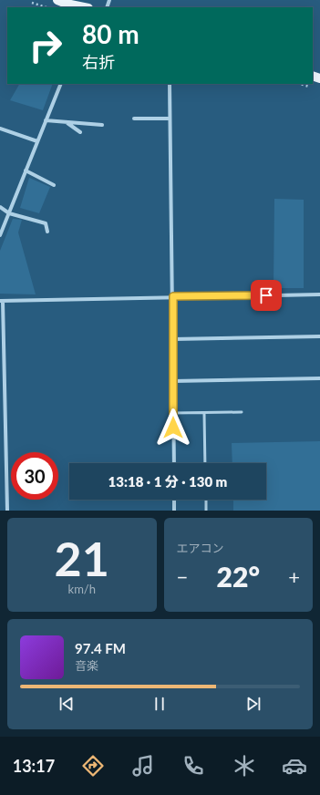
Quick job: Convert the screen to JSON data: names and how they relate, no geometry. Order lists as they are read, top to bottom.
{
  "page": {
    "turn": ["80 m", "右折"],
    "limit": "30",
    "trip": "13:18 · 1 分 · 130 m",
    "tile": [
      ["21", "km/h"],
      "エアコン"
    ],
    "heat": ["−", "22°", "+"],
    "song": ["97.4 FM", "音楽"],
    "tabs": "13:17"
  }
}
